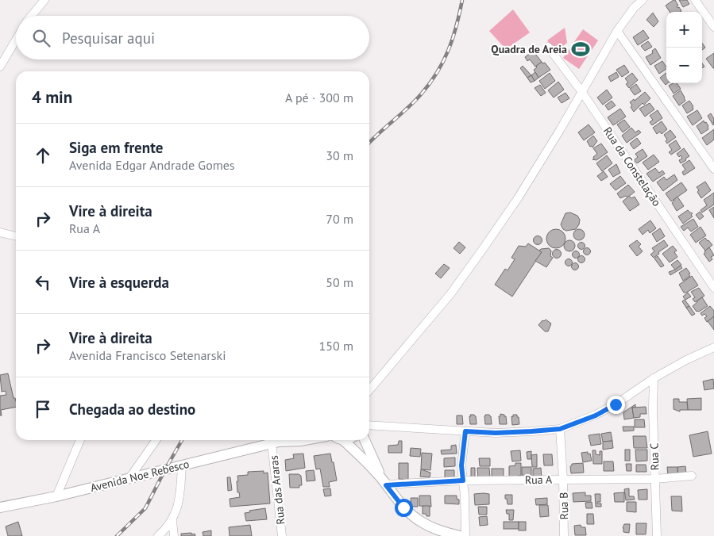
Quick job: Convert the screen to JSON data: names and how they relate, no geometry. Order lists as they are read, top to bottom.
{
  "streets": {
    "main road": ["Avenida Noe Rebesco"],
    "street": [
      "Rua da Constelação",
      "Rua C",
      "Rua A",
      "Rua das Araras",
      "Rua B"
    ]
  },
  "crossings": [
    ["Rua C", "Rua A"],
    ["Avenida Noe Rebesco", "Rua das Araras"],
    ["Rua A", "Rua B"]
  ],
  "places": {
    "sports": ["Quadra de Areia"]
  },
  "page": {
    "map_buttons": ["+", "−"],
    "search": "Pesquisar aqui",
    "heading": ["4 min", "A pé · 300 m"],
    "list": [
      ["Siga em frente", "Avenida Edgar Andrade Gomes", "30 m"],
      ["Vire à direita", "Rua A", "70 m"],
      ["Vire à esquerda", "50 m"],
      ["Vire à direita", "Avenida Francisco Setenarski", "150 m"],
      "Chegada ao destino"
    ]
  }
}
